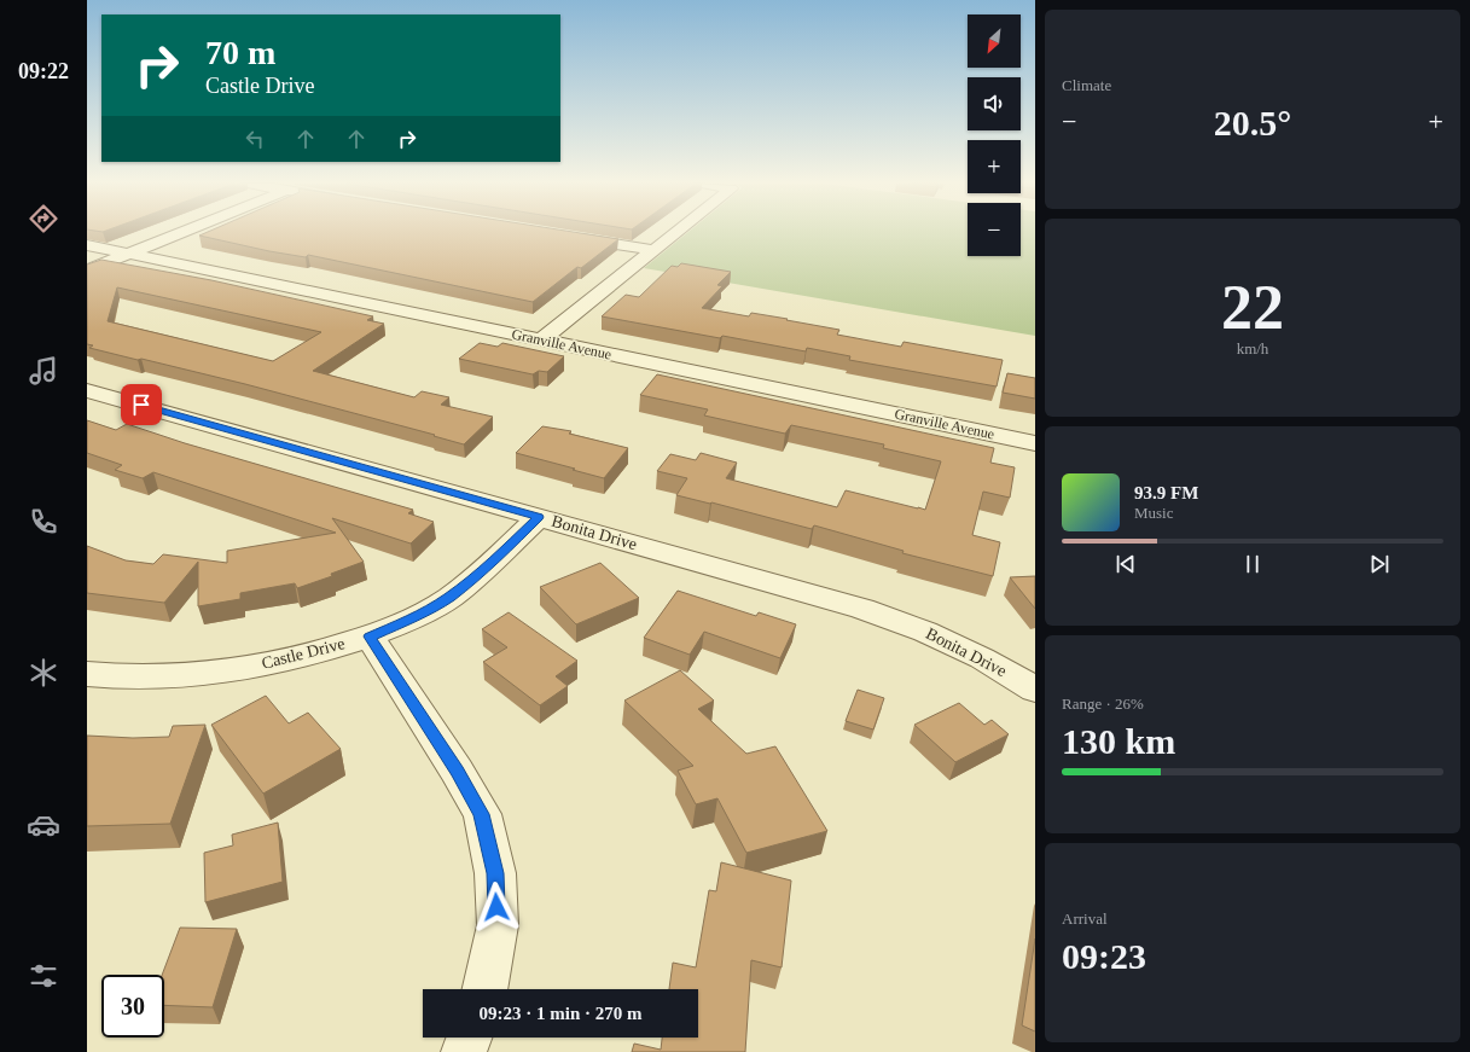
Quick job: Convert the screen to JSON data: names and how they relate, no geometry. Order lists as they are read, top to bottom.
{
  "streets": {
    "street": ["Granville Avenue", "Bonita Drive", "Castle Drive"]
  },
  "crossings": [
    ["Bonita Drive", "Castle Drive"]
  ],
  "north": "bottom left",
  "page": {
    "tabs": "09:22",
    "tile": [
      "Climate",
      ["22", "km/h"],
      ["Range · 26%", "130 km"],
      ["Arrival", "09:23"]
    ],
    "map_buttons": ["+", "−"],
    "turn": ["70 m", "Castle Drive"],
    "heat": ["−", "20.5°", "+"],
    "song": ["93.9 FM", "Music"],
    "limit": "30",
    "trip": "09:23 · 1 min · 270 m"
  }
}
